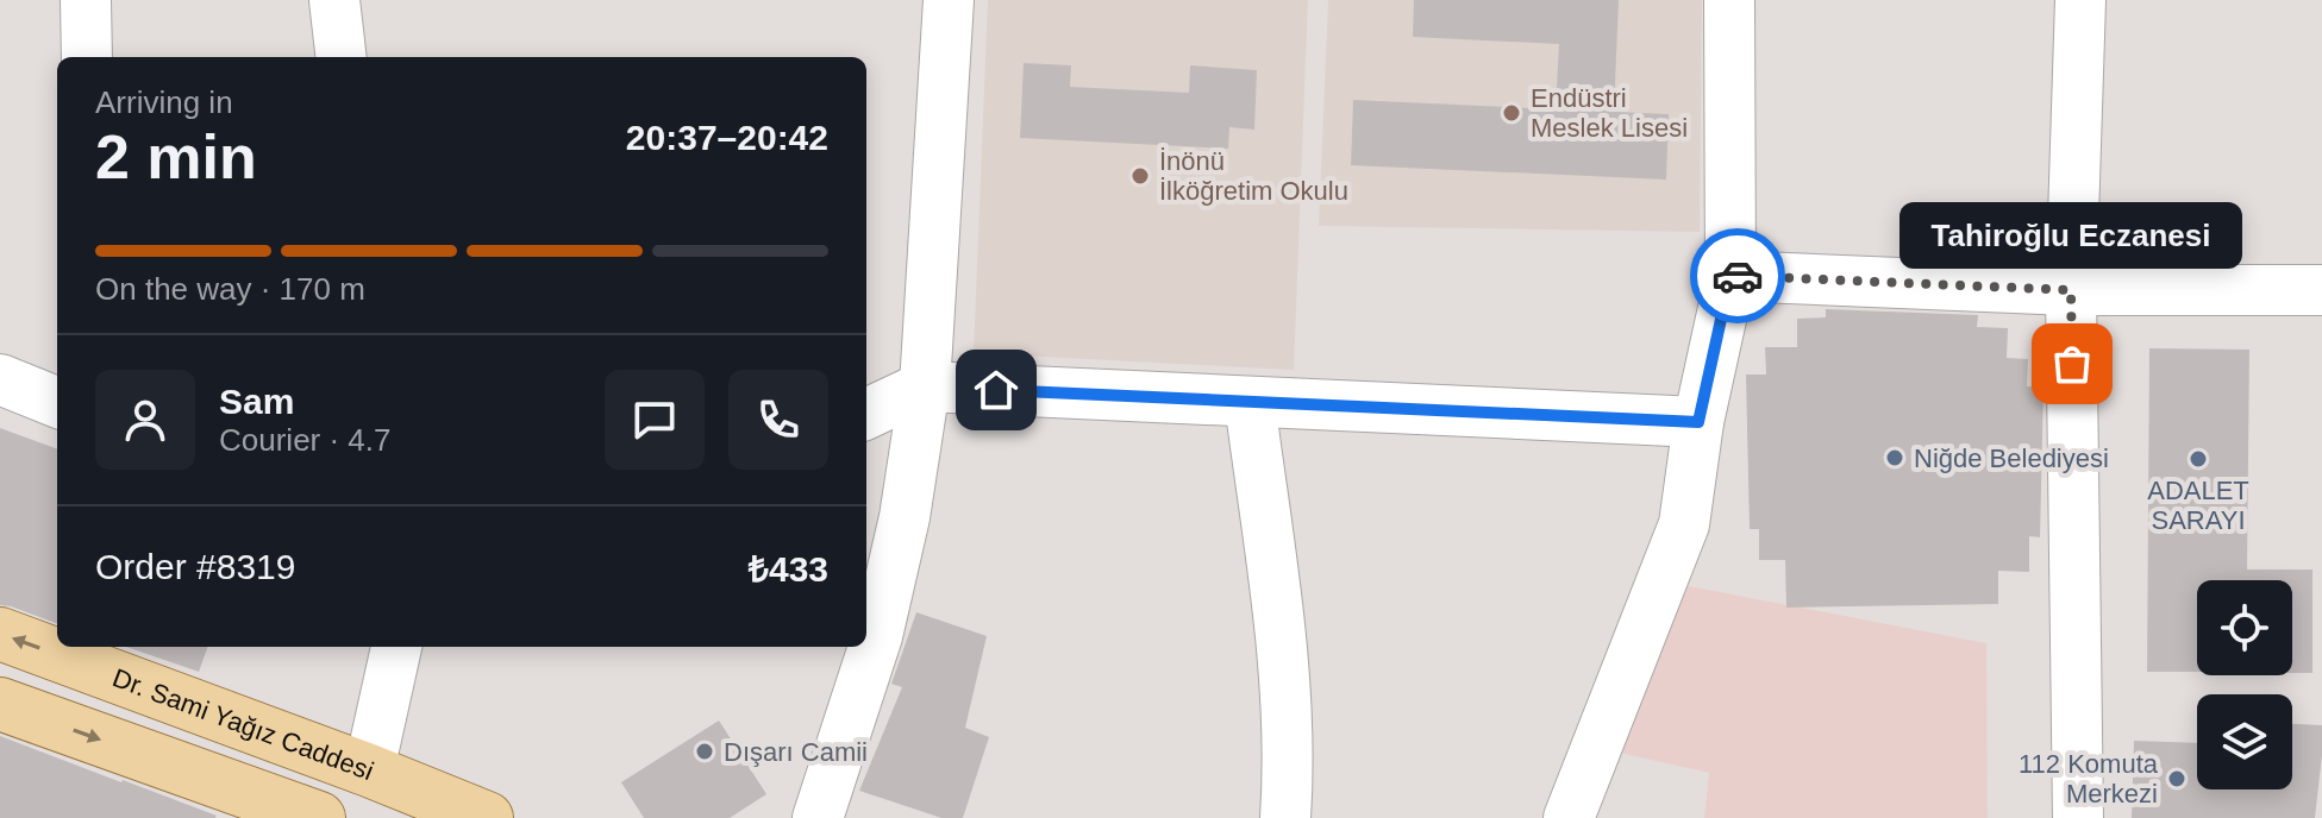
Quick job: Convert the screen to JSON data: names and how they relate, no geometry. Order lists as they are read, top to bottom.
{
  "streets": {
    "main road": ["Dr. Sami Yağız Caddesi"]
  },
  "places": [
    "Endüstri Meslek Lisesi",
    "İnönü İlköğretim Okulu",
    "Tahiroğlu Eczanesi",
    "Niğde Belediyesi",
    "ADALET SARAYI",
    "Dışarı Camii",
    "112 Komuta Merkezi"
  ],
  "page": {
    "heading": ["2 min", "Arriving in", "20:37–20:42"],
    "panel": [
      "Sam",
      "Courier · 4.7",
      "Order #8319",
      "₺433"
    ],
    "bubble": "Tahiroğlu Eczanesi",
    "bar": "On the way · 170 m"
  }
}
